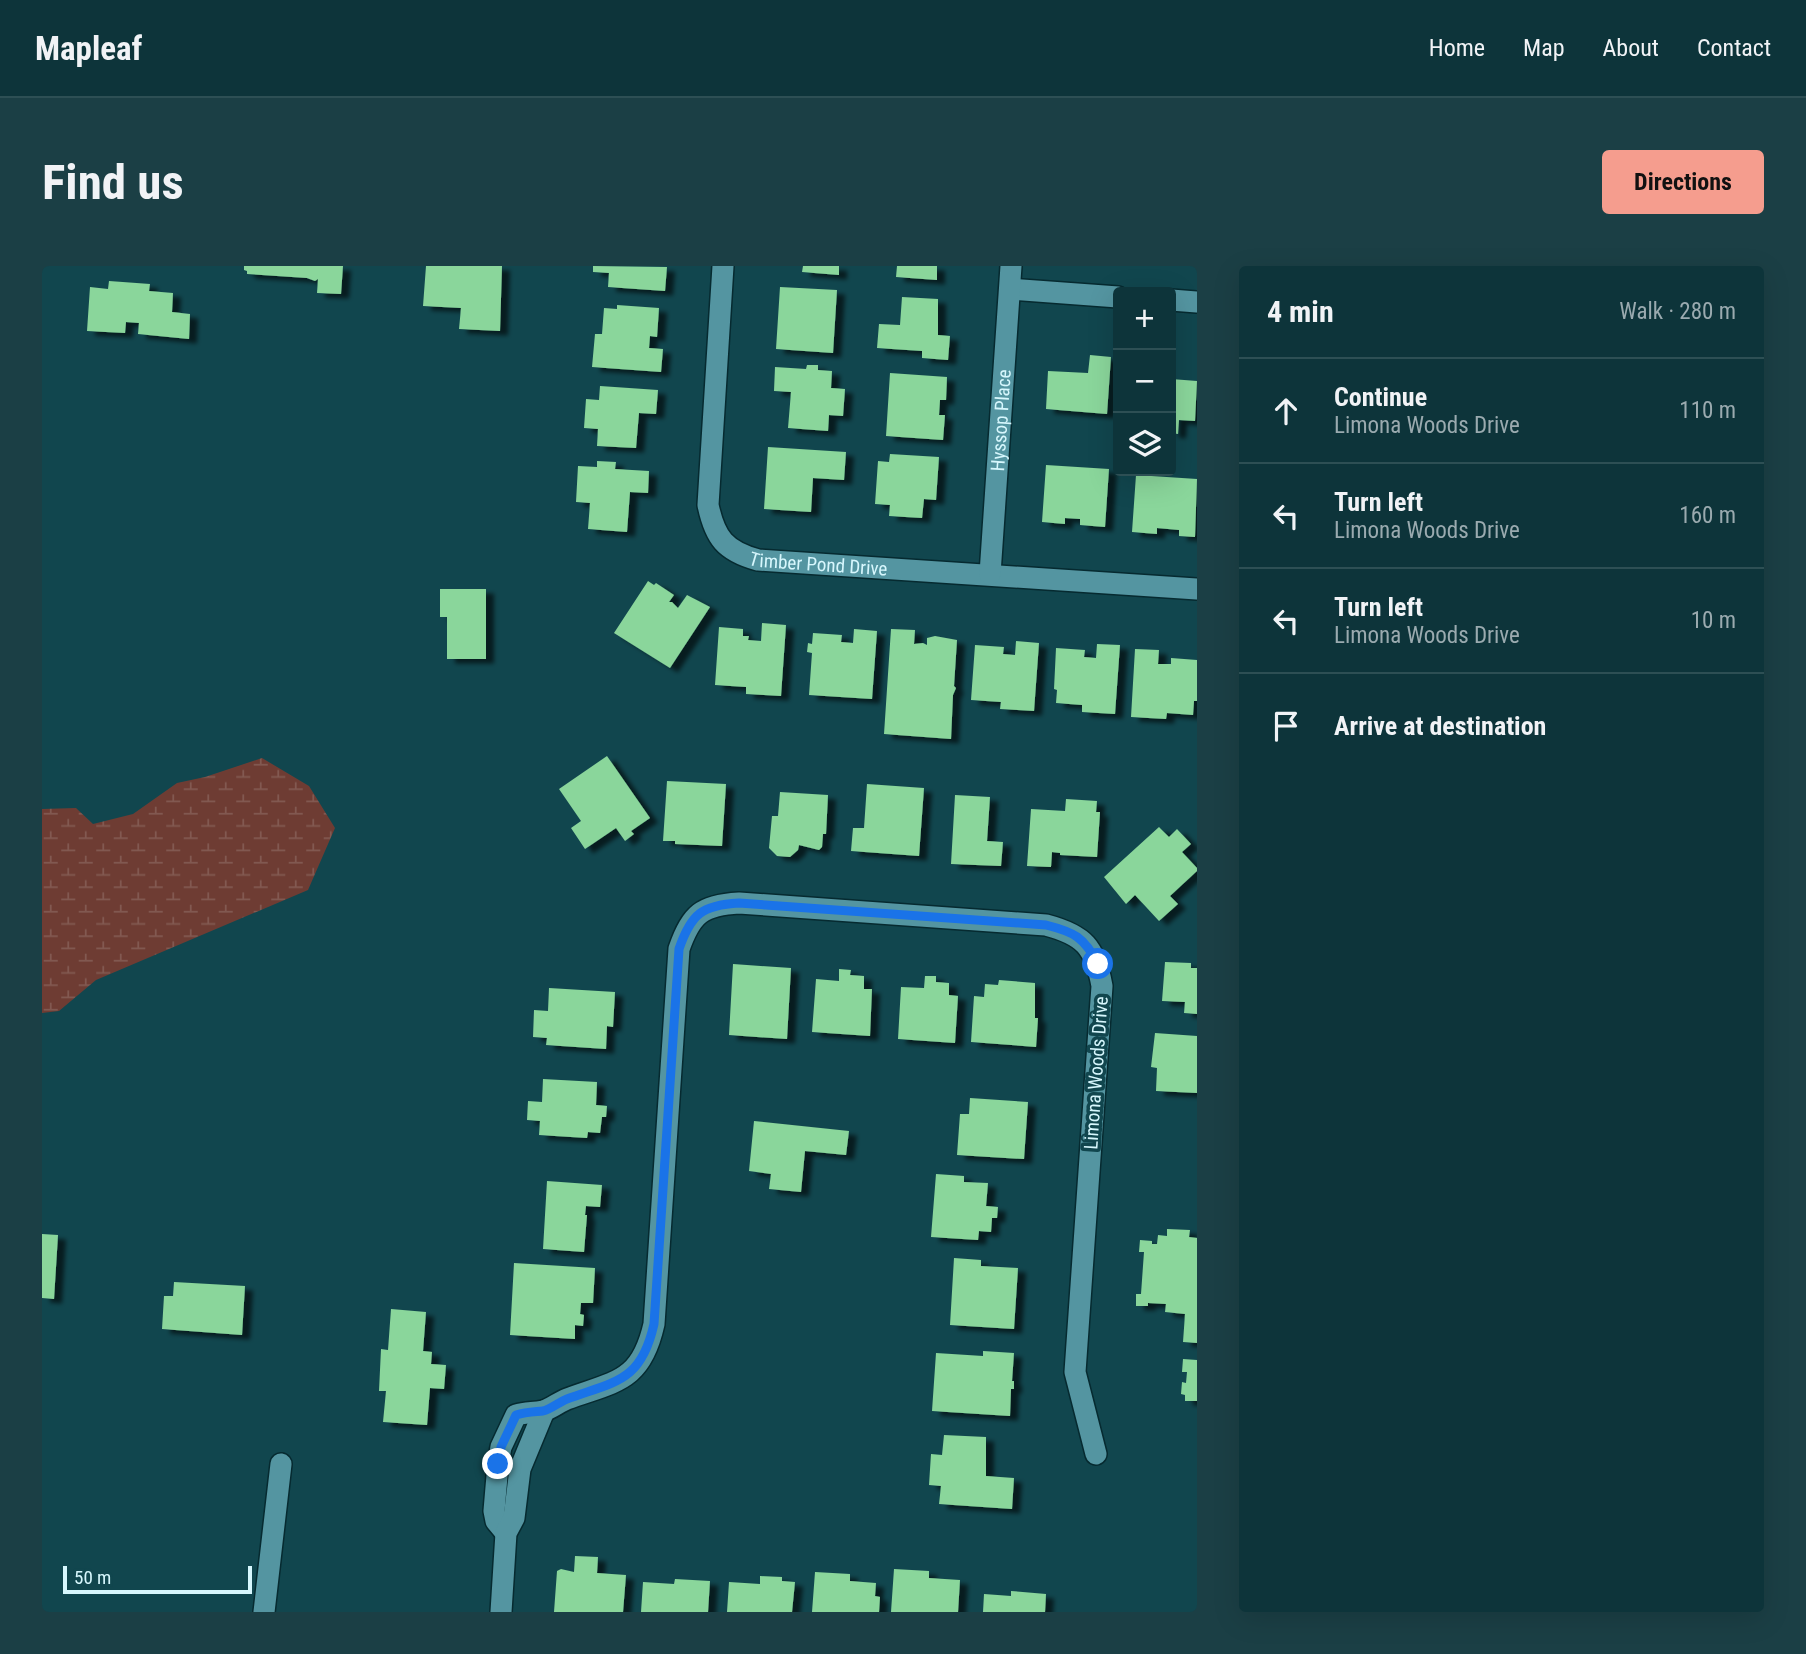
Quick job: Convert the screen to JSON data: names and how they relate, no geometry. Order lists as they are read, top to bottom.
{
  "streets": {
    "street": ["Hyssop Place", "Timber Pond Drive", "Limona Woods Drive"]
  },
  "crossings": [
    ["Hyssop Place", "Timber Pond Drive"]
  ],
  "scale_bar": "50 m",
  "page": {
    "header": "Mapleaf",
    "nav": [
      "Home",
      "Map",
      "About",
      "Contact"
    ],
    "buttons": "Directions",
    "title": "Find us",
    "heading": ["4 min", "Walk · 280 m"],
    "map_buttons": ["+", "−"],
    "list": [
      ["Continue", "Limona Woods Drive", "110 m"],
      ["Turn left", "Limona Woods Drive", "160 m"],
      ["Turn left", "Limona Woods Drive", "10 m"],
      "Arrive at destination"
    ],
    "scale": "50 m"
  }
}
